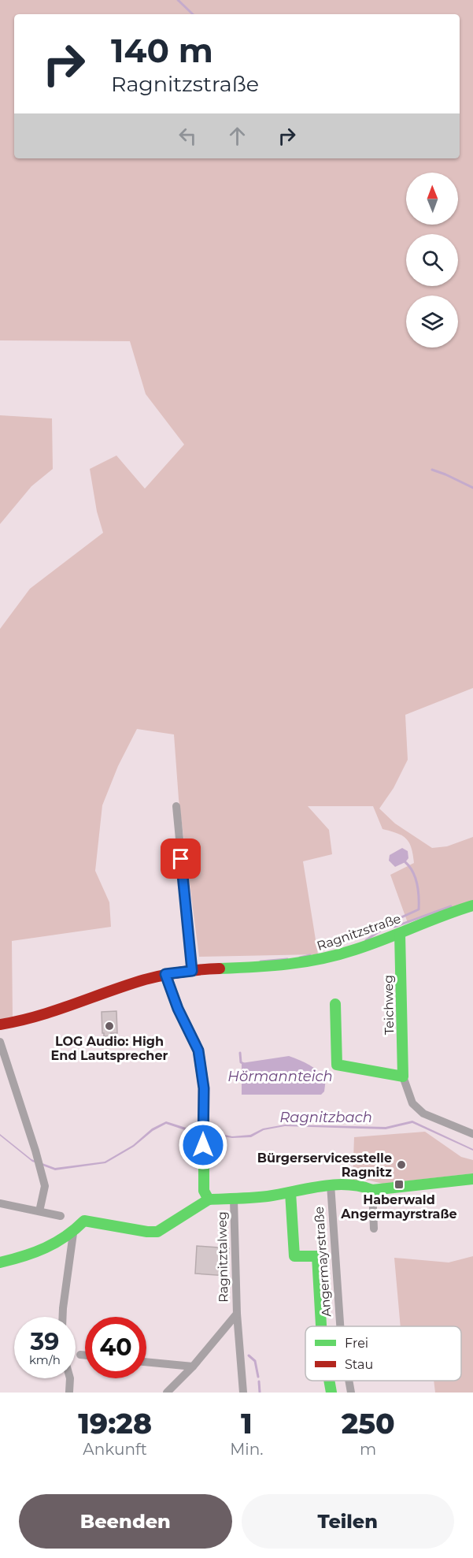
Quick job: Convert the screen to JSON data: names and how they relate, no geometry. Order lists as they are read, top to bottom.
{
  "streets": {
    "street": [
      "Ragnitzstraße",
      "Teichweg",
      "Ragnitztalweg",
      "Angermayrstraße"
    ]
  },
  "crossings": [
    ["Ragnitzstraße", "Teichweg"],
    ["Ragnitzstraße", "Ragnitztalweg"],
    ["Ragnitztalweg", "Angermayrstraße"]
  ],
  "water": ["Hörmannteich", "Ragnitzbach"],
  "places": {
    "other": ["LOG Audio: High End Lautsprecher", "Bürgerservicesstelle Ragnitz"],
    "transit": ["Haberwald Angermayrstraße"]
  },
  "legend": ["Frei", "Stau"],
  "north": "top",
  "page": {
    "turn": ["140 m", "Ragnitzstraße"],
    "speed": "39 km/h",
    "limit": "40",
    "eta": [
      "19:28",
      "Ankunft",
      "1",
      "Min.",
      "250",
      "m"
    ],
    "buttons": ["Beenden", "Teilen"]
  }
}
